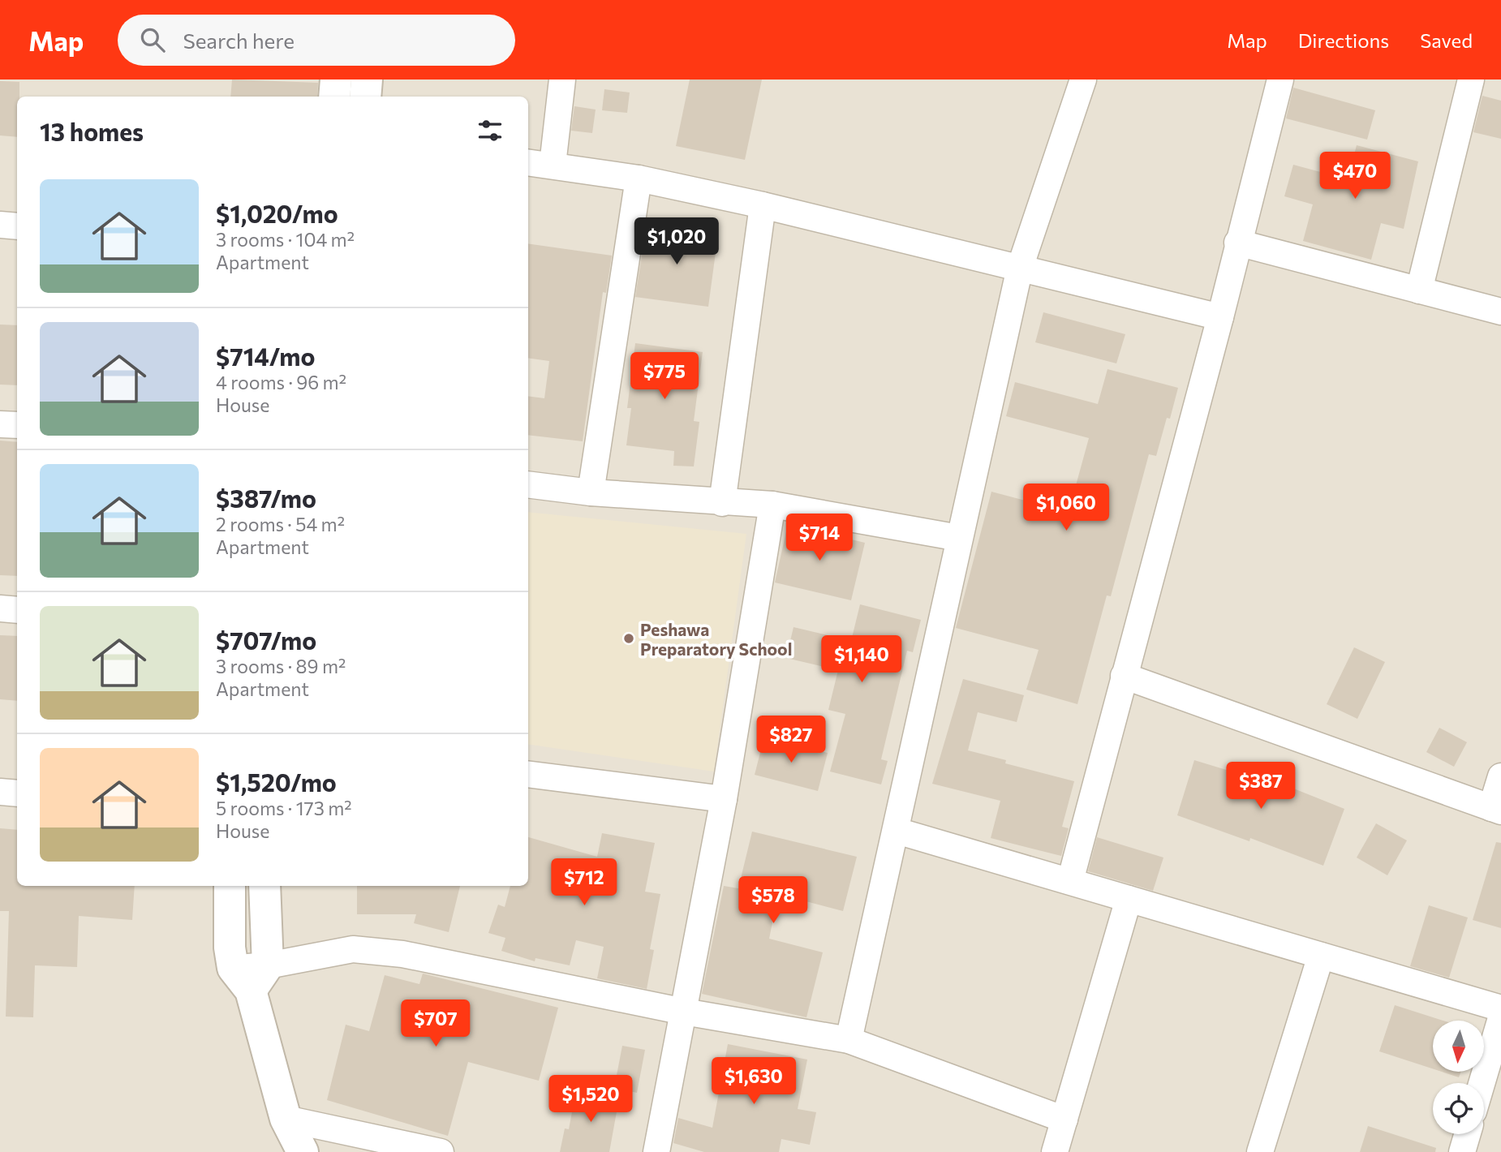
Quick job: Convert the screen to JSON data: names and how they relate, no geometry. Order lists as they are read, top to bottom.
{
  "places": ["Peshawa Preparatory School"],
  "north": "bottom",
  "page": {
    "header": "Map",
    "search": "Search here",
    "nav": ["Map", "Directions", "Saved"],
    "heading": "13 homes",
    "price": [
      "$470",
      "$1,020",
      "$775",
      "$1,060",
      "$714",
      "$1,140",
      "$827",
      "$387",
      "$712",
      "$578",
      "$707",
      "$1,630",
      "$1,520"
    ],
    "list": [
      {
        "name": "$1,020/mo",
        "note": "3 rooms · 104 m² · Apartment"
      },
      {
        "name": "$714/mo",
        "note": "4 rooms · 96 m² · House"
      },
      {
        "name": "$387/mo",
        "note": "2 rooms · 54 m² · Apartment"
      },
      {
        "name": "$707/mo",
        "note": "3 rooms · 89 m² · Apartment"
      },
      {
        "name": "$1,520/mo",
        "note": "5 rooms · 173 m² · House"
      }
    ]
  }
}
